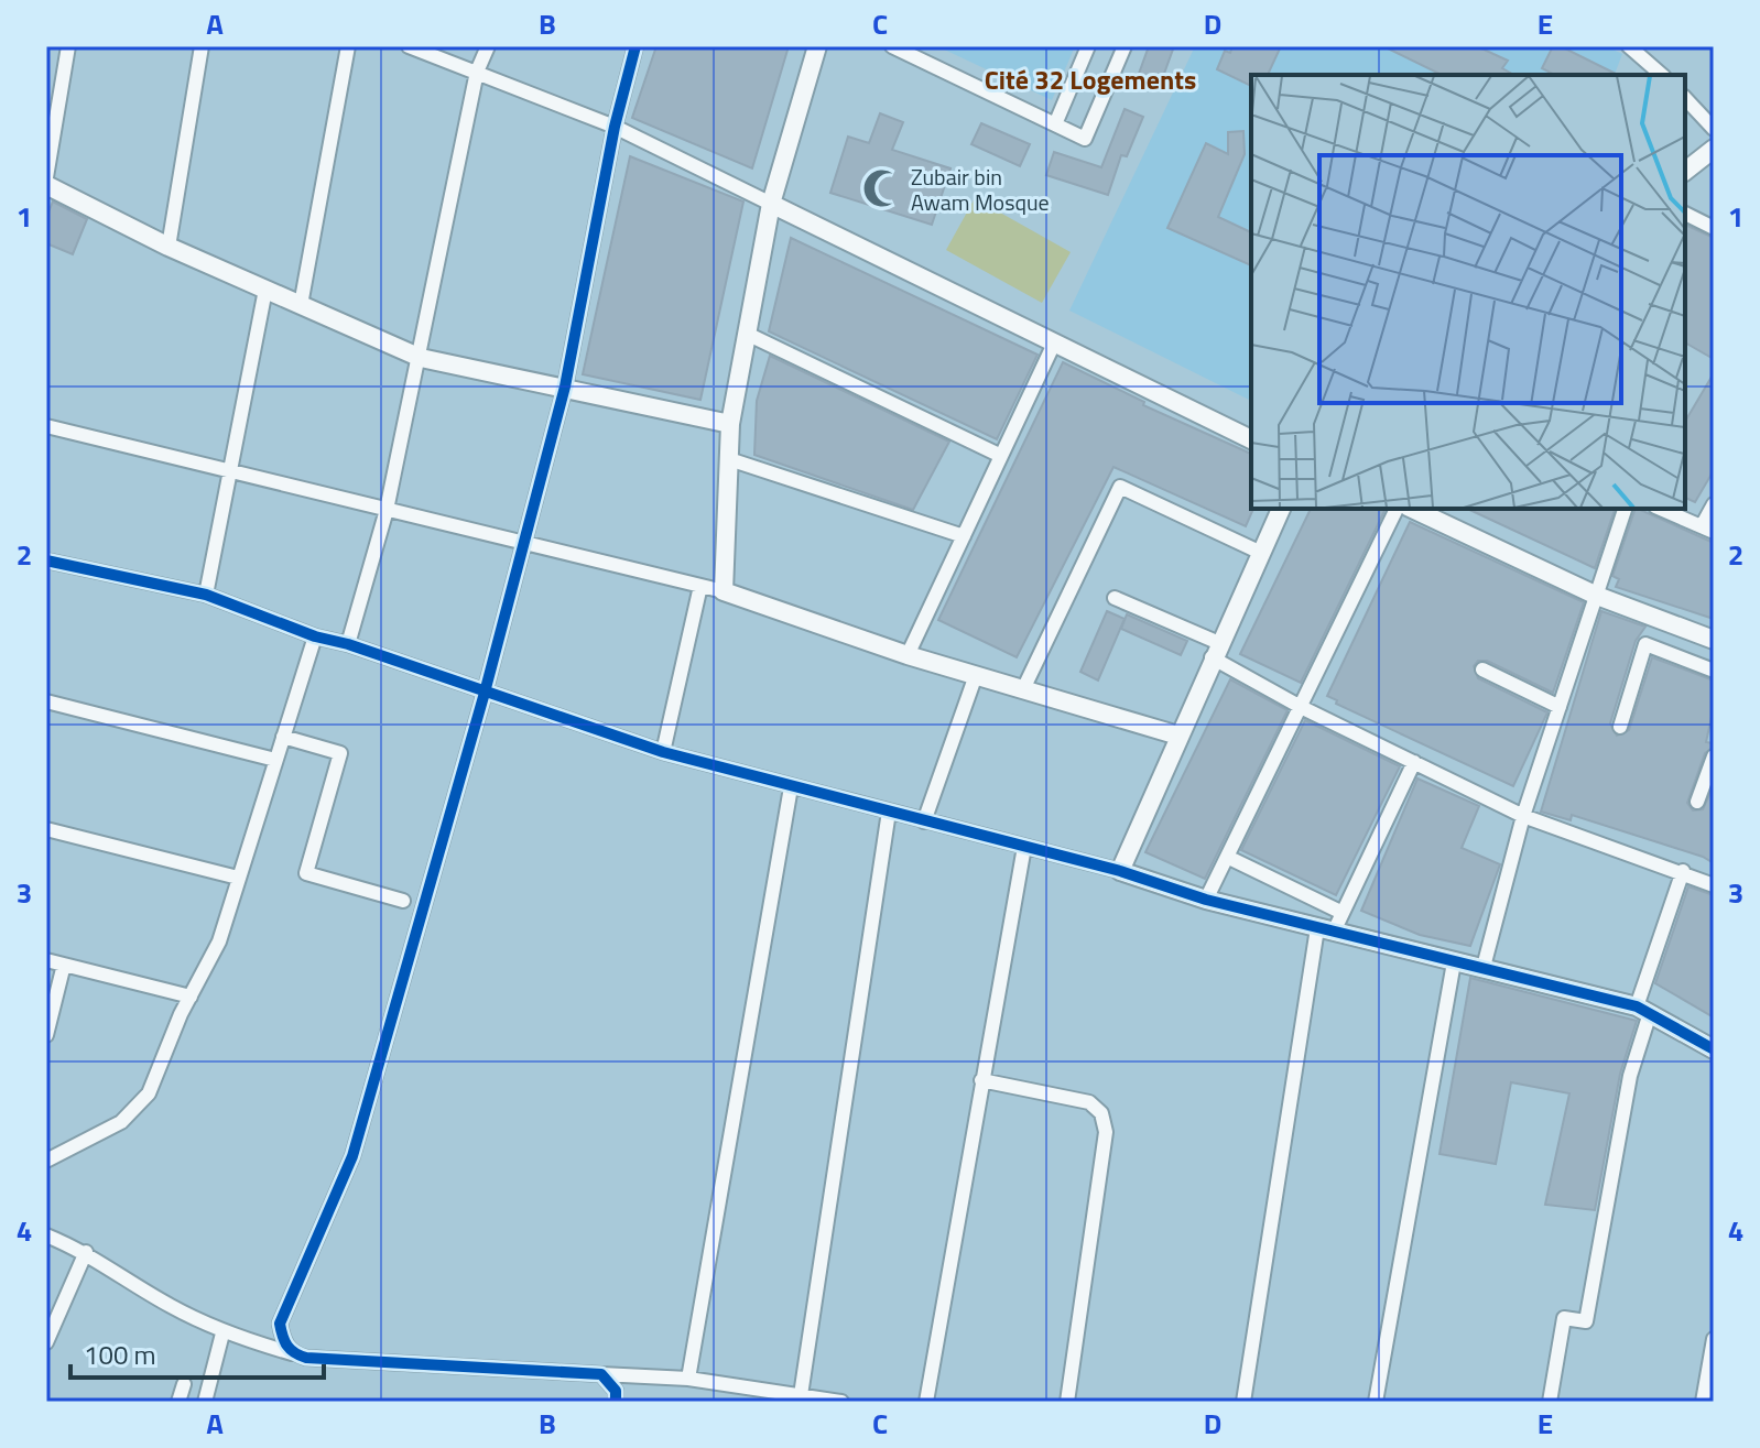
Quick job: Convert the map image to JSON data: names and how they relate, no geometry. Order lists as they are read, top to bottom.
{
  "districts": ["Cité 32 Logements"],
  "places": {
    "mosque": ["Zubair bin Awam Mosque"]
  },
  "scale_bar": "100 m",
  "grid": {
    "columns": [
      "A",
      "B",
      "C",
      "D",
      "E"
    ],
    "rows": [
      "1",
      "2",
      "3",
      "4"
    ]
  }
}
